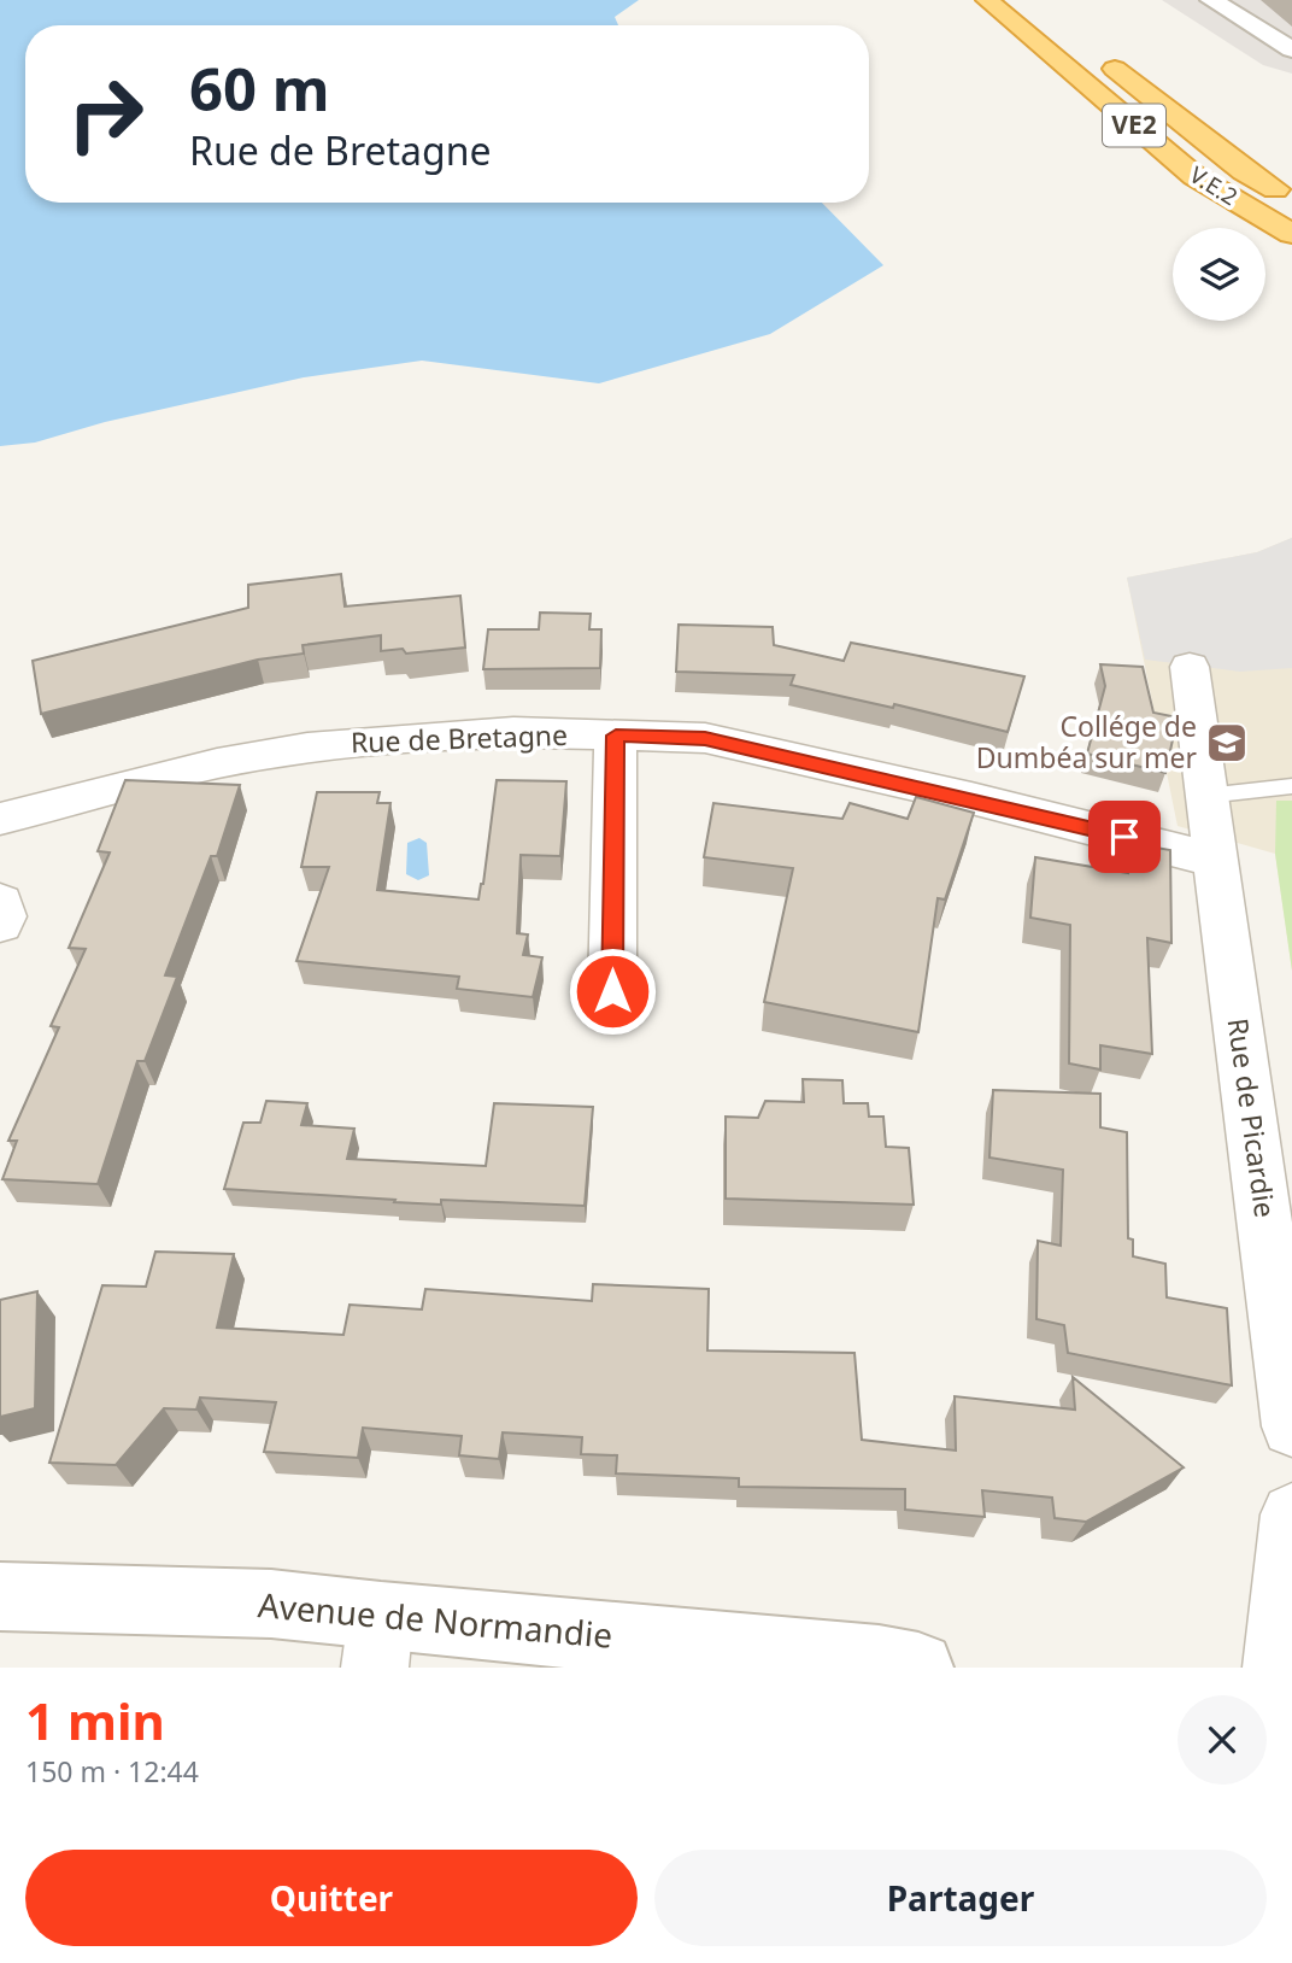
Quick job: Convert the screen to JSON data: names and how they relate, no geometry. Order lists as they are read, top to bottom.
{
  "streets": {
    "highway": ["VE2", "V.E.2"],
    "street": ["Rue de Bretagne", "Rue de Picardie", "Avenue de Normandie"]
  },
  "crossings": [
    ["Rue de Bretagne", "Rue de Picardie"]
  ],
  "places": {
    "school or university": ["Collége de Dumbéa sur mer"]
  },
  "page": {
    "turn": ["60 m", "Rue de Bretagne"],
    "heading": ["1 min", "150 m · 12:44"],
    "buttons": ["Quitter", "Partager"]
  }
}
